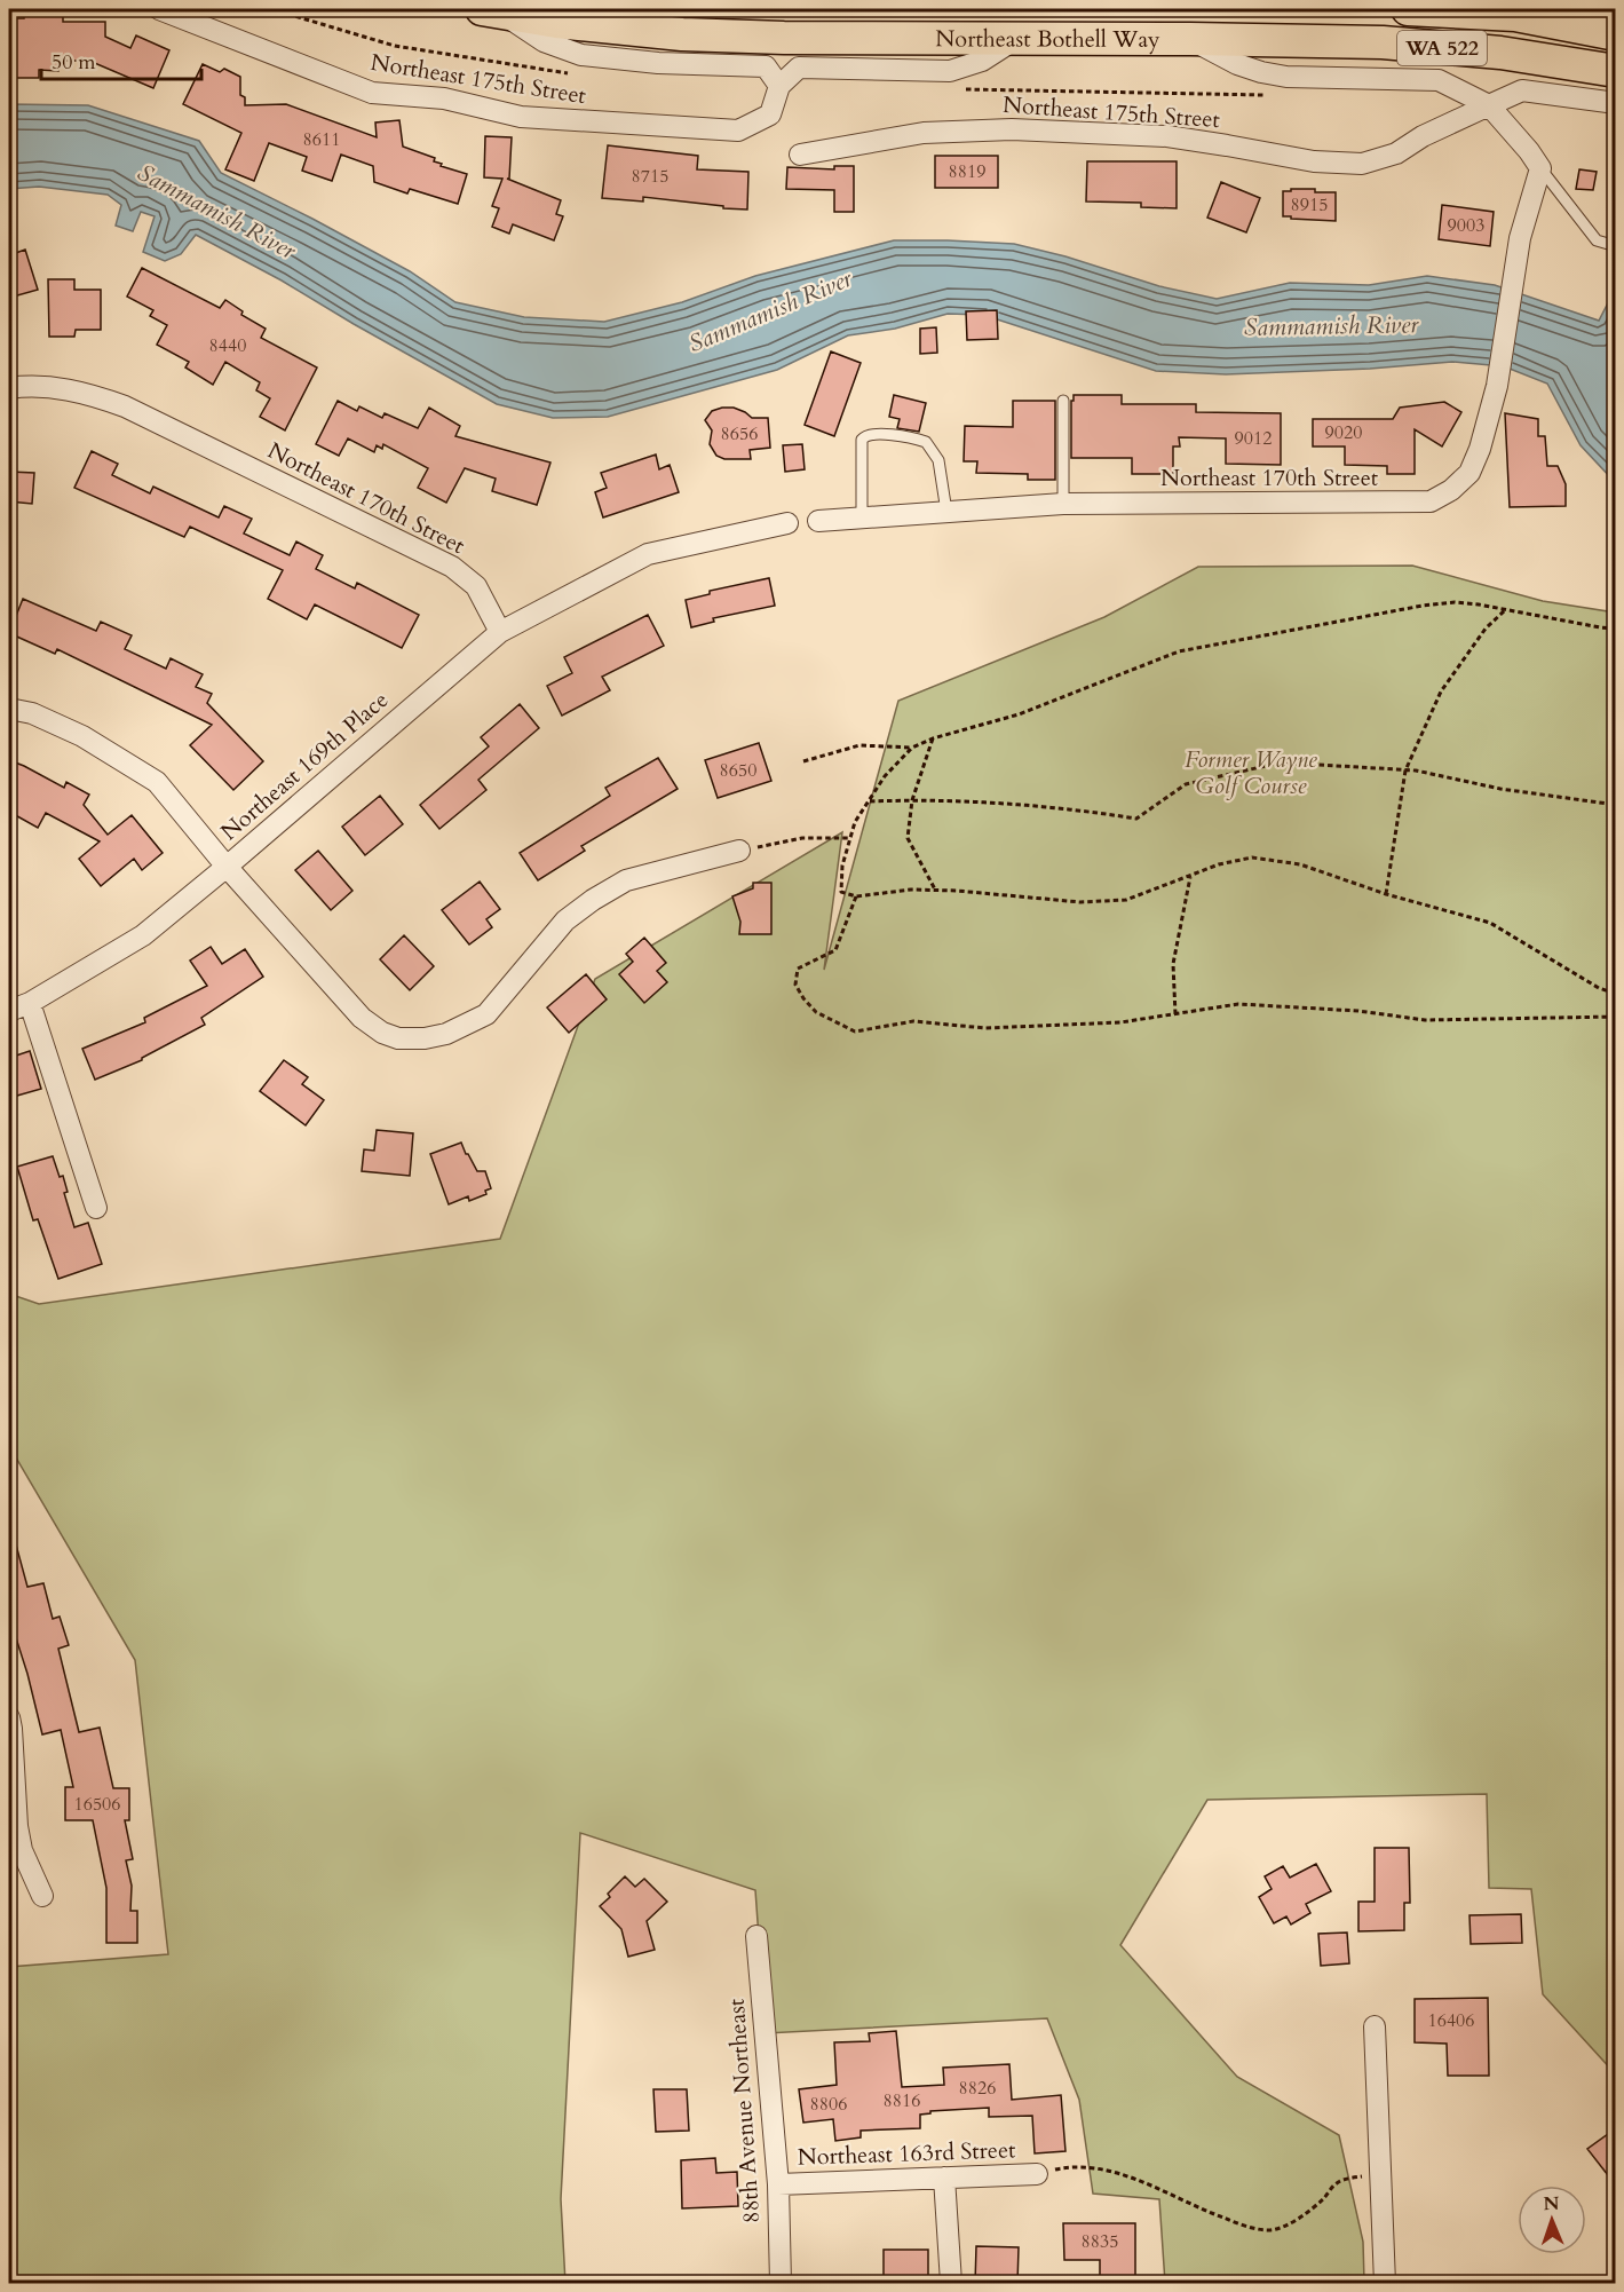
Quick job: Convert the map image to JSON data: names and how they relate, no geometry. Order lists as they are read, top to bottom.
{
  "streets": {
    "main road": ["Northeast Bothell Way", "WA 522"],
    "street": [
      "Northeast 175th Street",
      "Northeast 170th Street",
      "Northeast 169th Place",
      "88th Avenue Northeast",
      "Northeast 163rd Street"
    ]
  },
  "crossings": [
    ["Northeast 170th Street", "Northeast 169th Place"],
    ["88th Avenue Northeast", "Northeast 163rd Street"]
  ],
  "water": ["Sammamish River"],
  "parks": ["Former Wayne Golf Course"],
  "house_numbers": [
    "8611",
    "8819",
    "8715",
    "8915",
    "9003",
    "8440",
    "9020",
    "8656",
    "9012",
    "8650",
    "16506",
    "16406",
    "8826",
    "8816",
    "8806",
    "8835"
  ],
  "scale_bar": "50 m",
  "north": "top"
}
